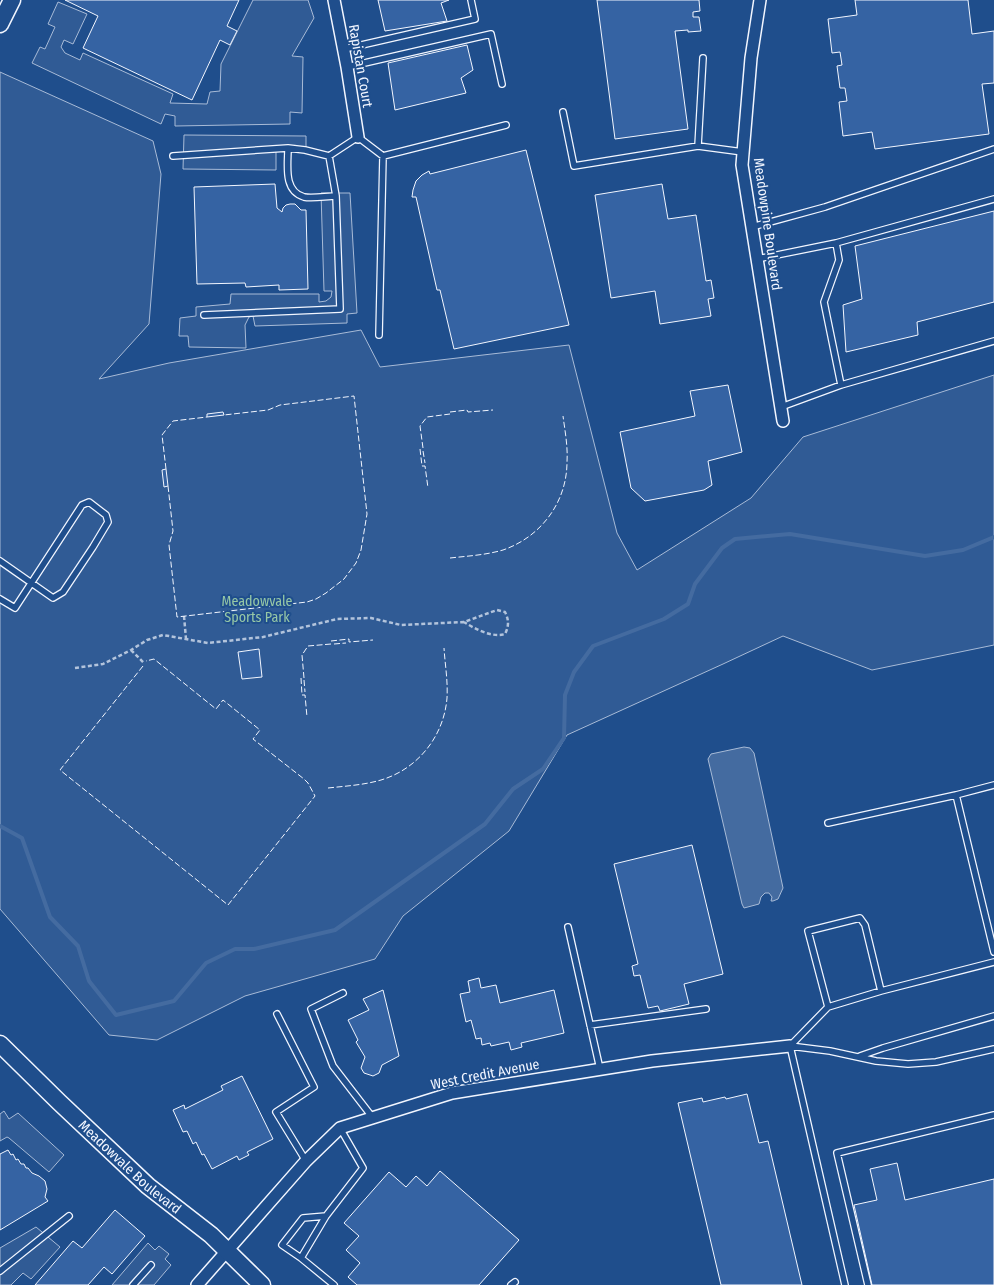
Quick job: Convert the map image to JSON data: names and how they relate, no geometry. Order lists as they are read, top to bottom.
{
  "streets": {
    "main road": ["Meadowvale Boulevard"],
    "street": ["Rapistan Court", "Meadowpine Boulevard", "West Credit Avenue"]
  },
  "crossings": [
    ["West Credit Avenue", "Meadowvale Boulevard"]
  ],
  "parks": ["Meadowvale Sports Park"]
}
